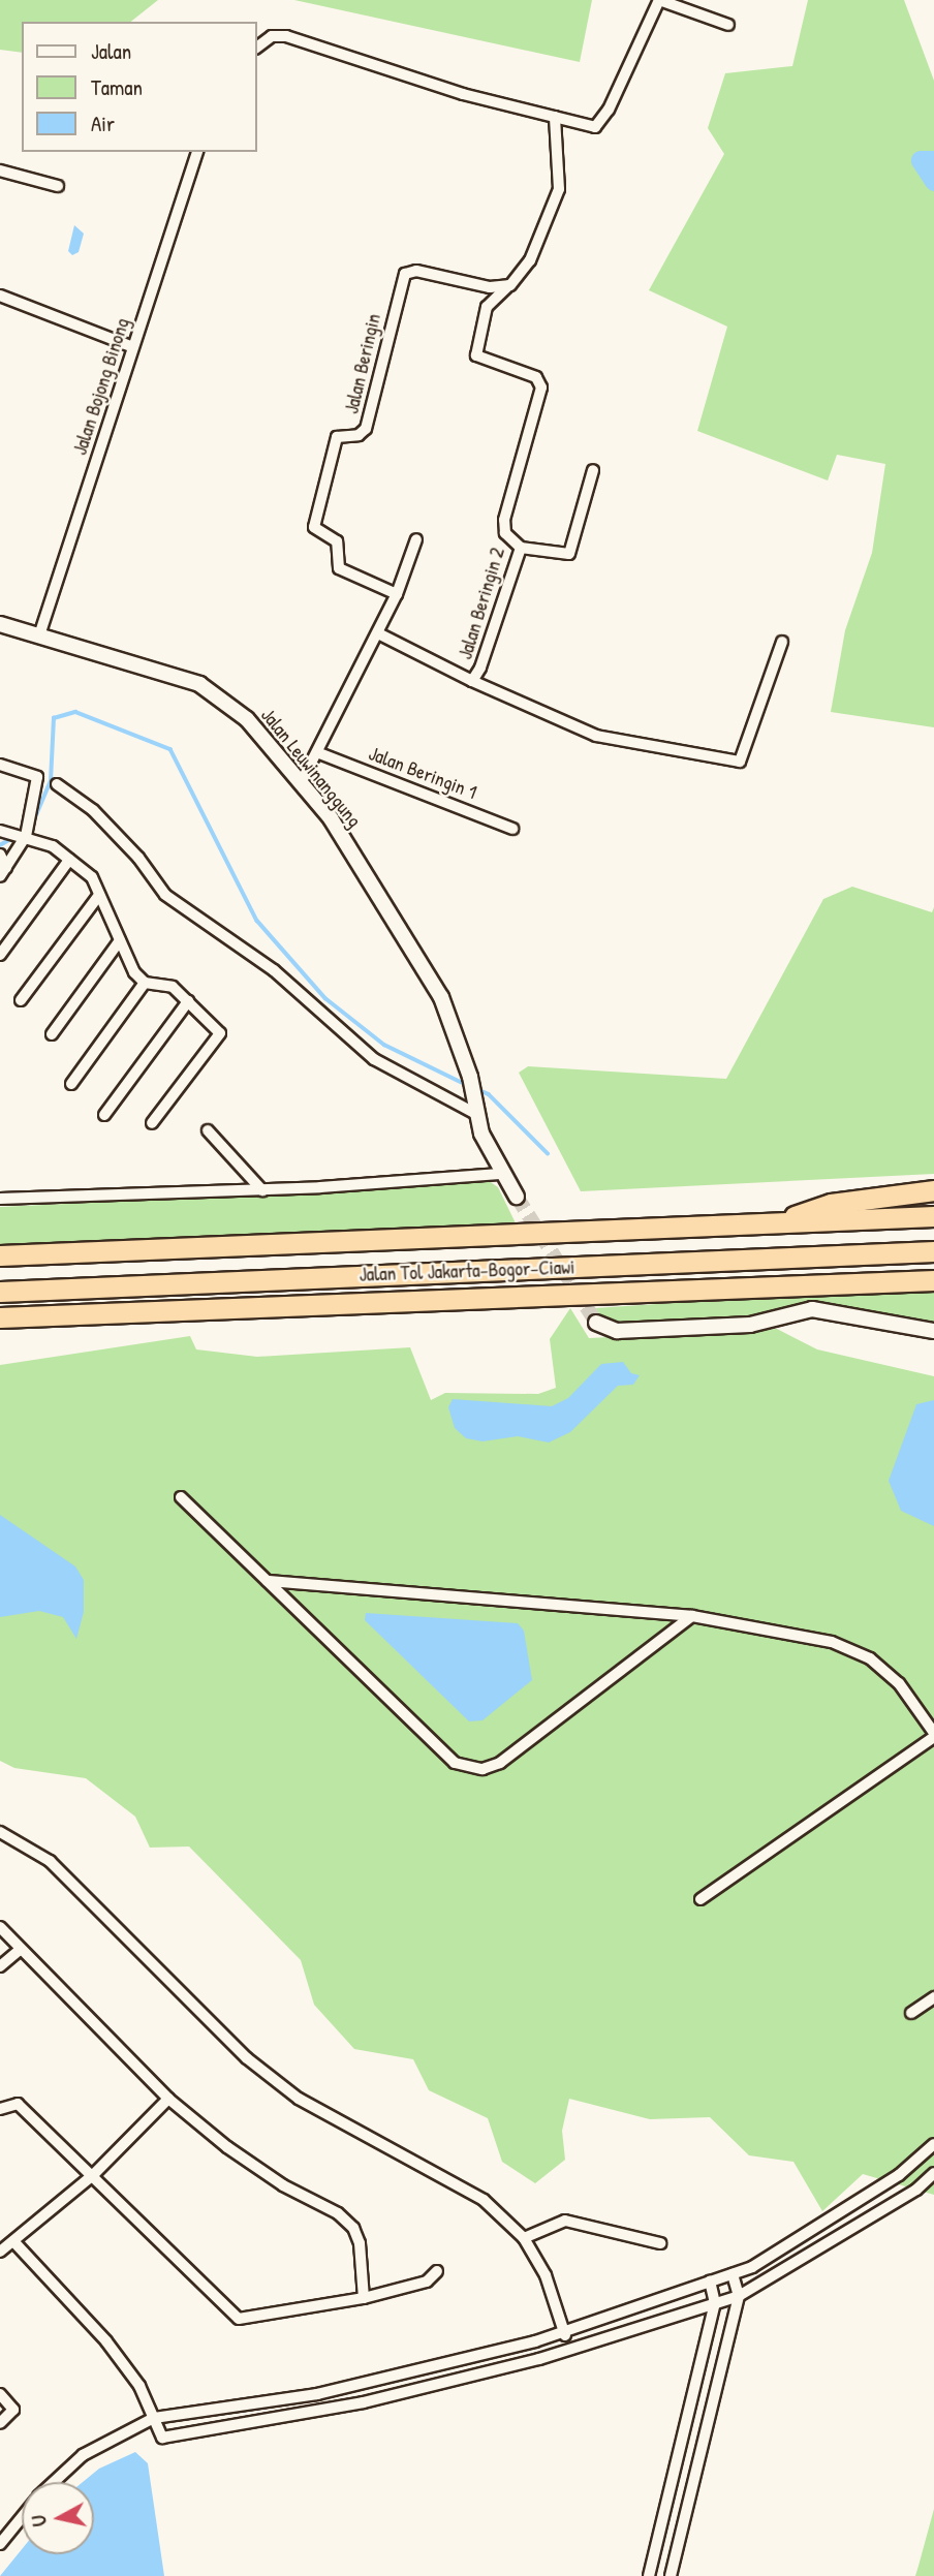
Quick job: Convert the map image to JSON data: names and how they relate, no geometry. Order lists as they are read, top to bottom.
{
  "streets": {
    "highway": ["Jalan Tol Jakarta–Bogor–Ciawi"],
    "main road": ["Jalan Leuwinanggung"],
    "street": [
      "Jalan Beringin",
      "Jalan Bojong Binong",
      "Jalan Beringin 2",
      "Jalan Beringin 1"
    ]
  },
  "crossings": [
    ["Jalan Beringin", "Jalan Beringin 2"],
    ["Jalan Bojong Binong", "Jalan Leuwinanggung"]
  ],
  "legend": ["Jalan", "Taman", "Air"],
  "north": "left"
}
